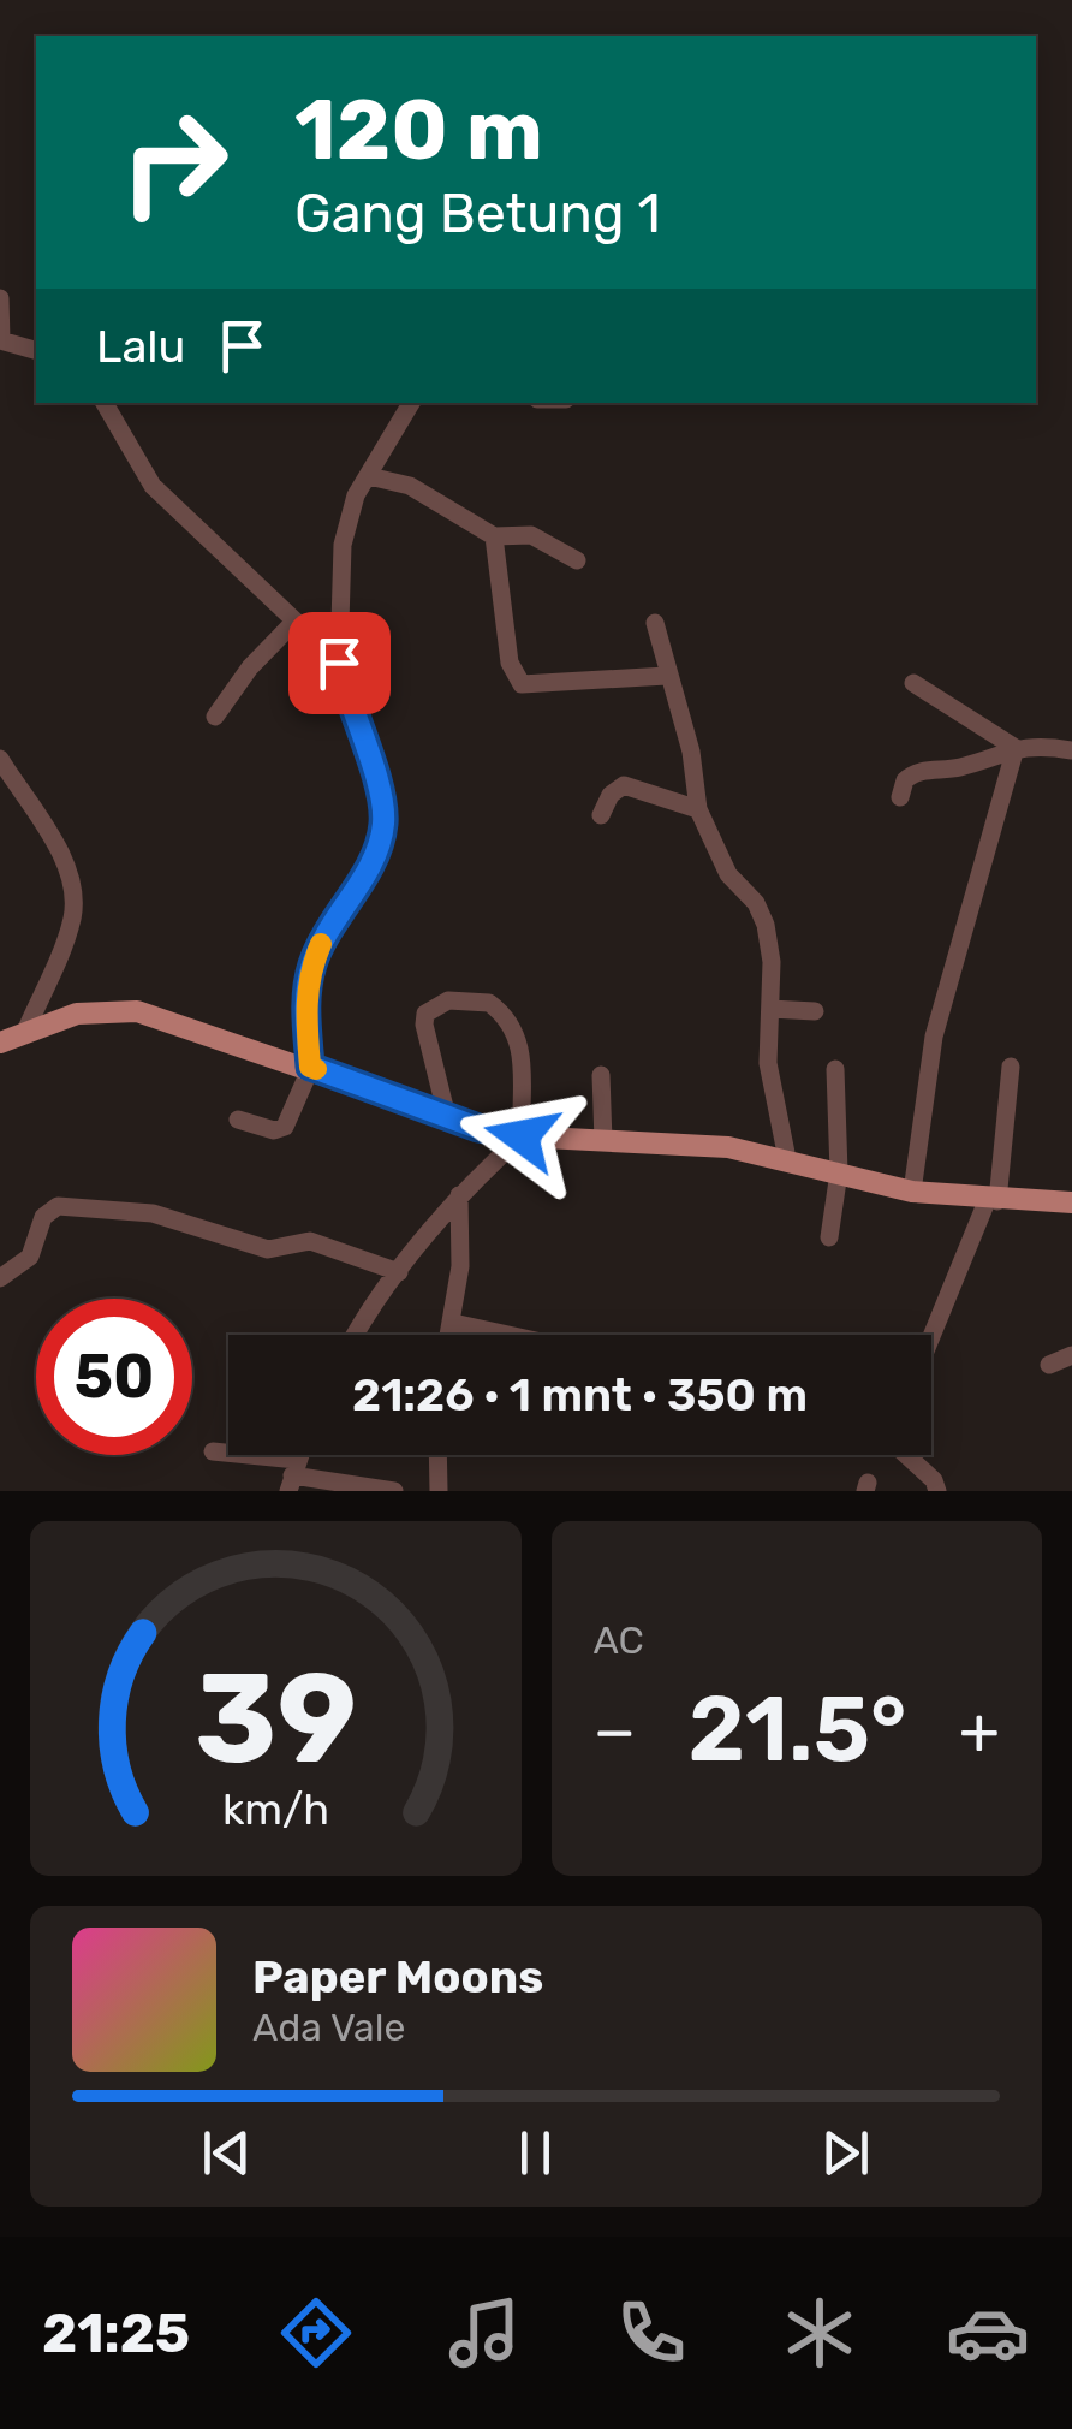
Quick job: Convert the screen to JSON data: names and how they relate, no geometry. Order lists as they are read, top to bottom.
{
  "page": {
    "turn": ["120 m", "Gang Betung 1"],
    "then": "Lalu",
    "limit": "50",
    "trip": "21:26 · 1 mnt · 350 m",
    "tile": "AC",
    "heat": ["−", "21.5°", "+"],
    "song": ["Paper Moons", "Ada Vale"],
    "tabs": "21:25",
    "gauge": ["39", "km/h"]
  }
}
